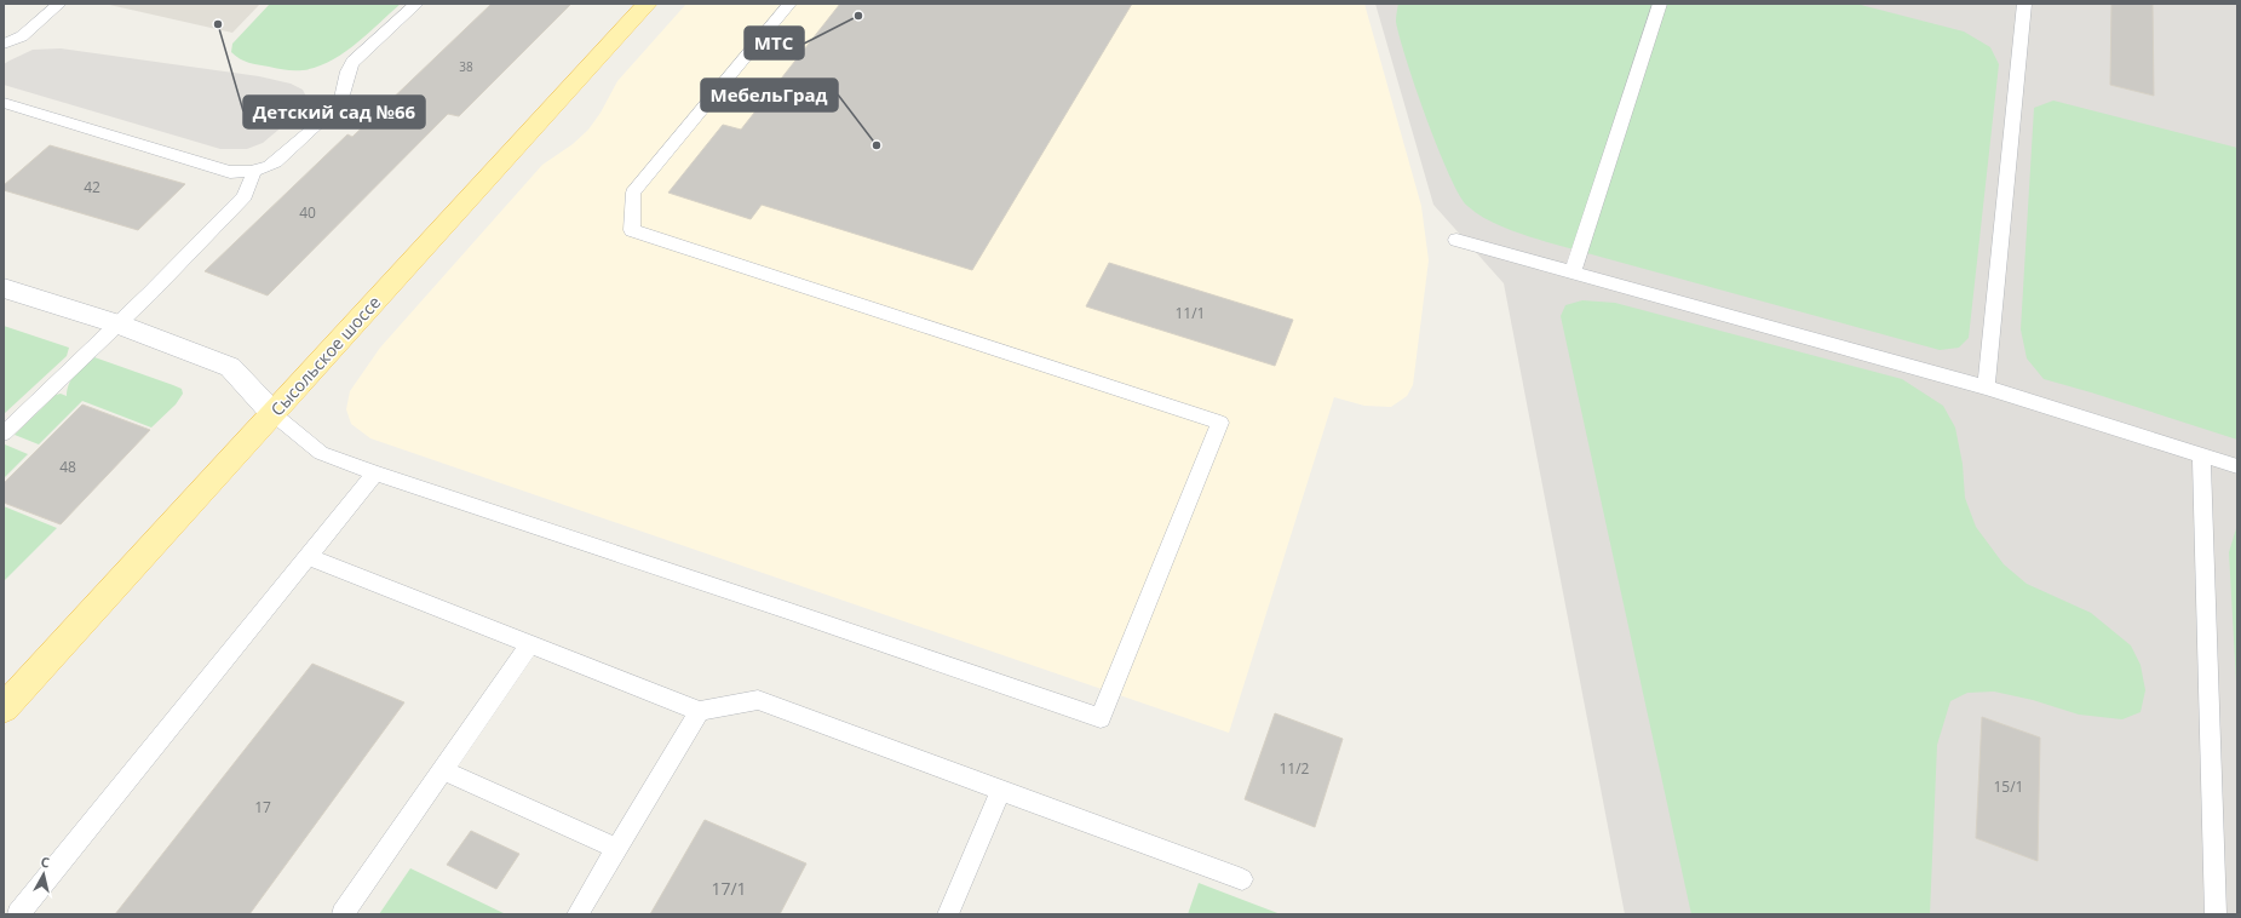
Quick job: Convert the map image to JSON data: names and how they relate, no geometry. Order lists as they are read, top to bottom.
{
  "streets": {
    "main road": ["Сысольское шоссе"]
  },
  "places": ["МТС", "Детский сад №66", "МебельГрад"],
  "house_numbers": [
    "38",
    "42",
    "40",
    "11/1",
    "48",
    "11/2",
    "15/1",
    "17",
    "17/1"
  ],
  "north": "top"
}
